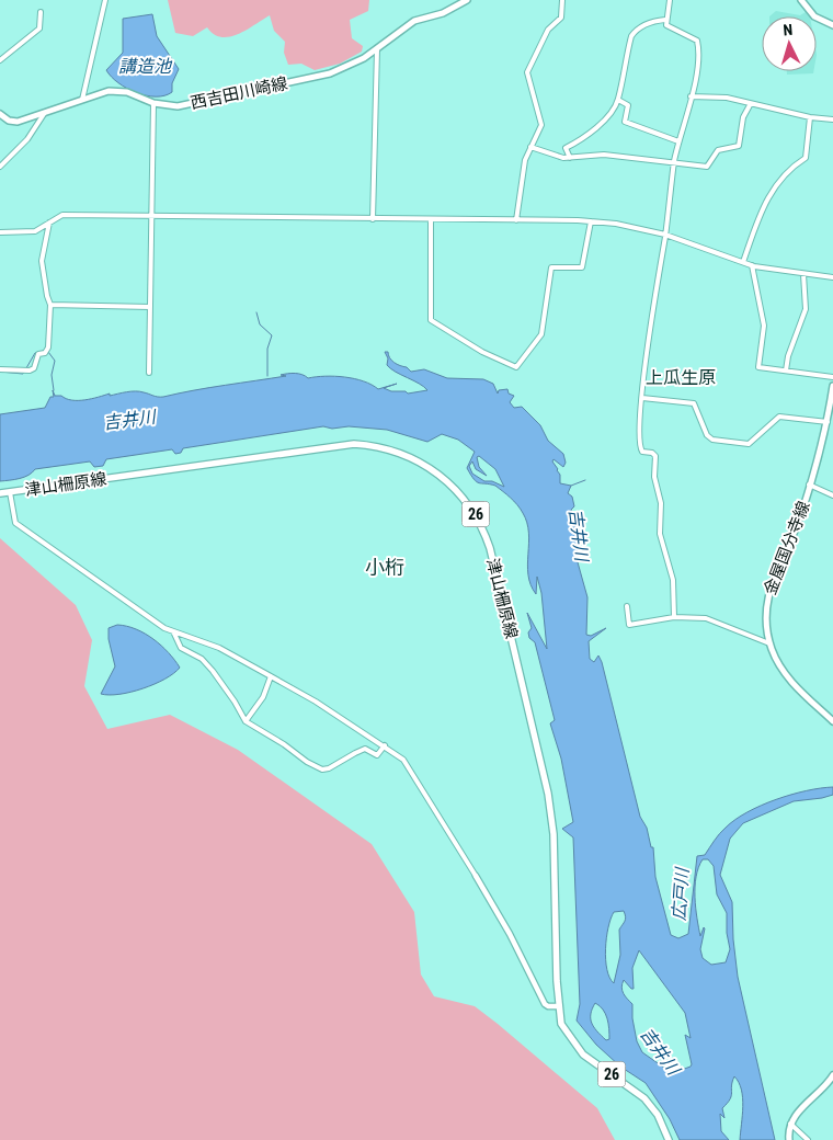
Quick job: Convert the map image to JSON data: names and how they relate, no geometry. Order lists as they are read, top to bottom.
{
  "streets": {
    "main road": [
      "西吉田川崎線",
      "津山柵原線",
      "26",
      "金屋国分寺線"
    ]
  },
  "districts": ["上瓜生原", "小桁"],
  "water": ["講造池", "吉井川", "広戸川"],
  "north": "top"
}
